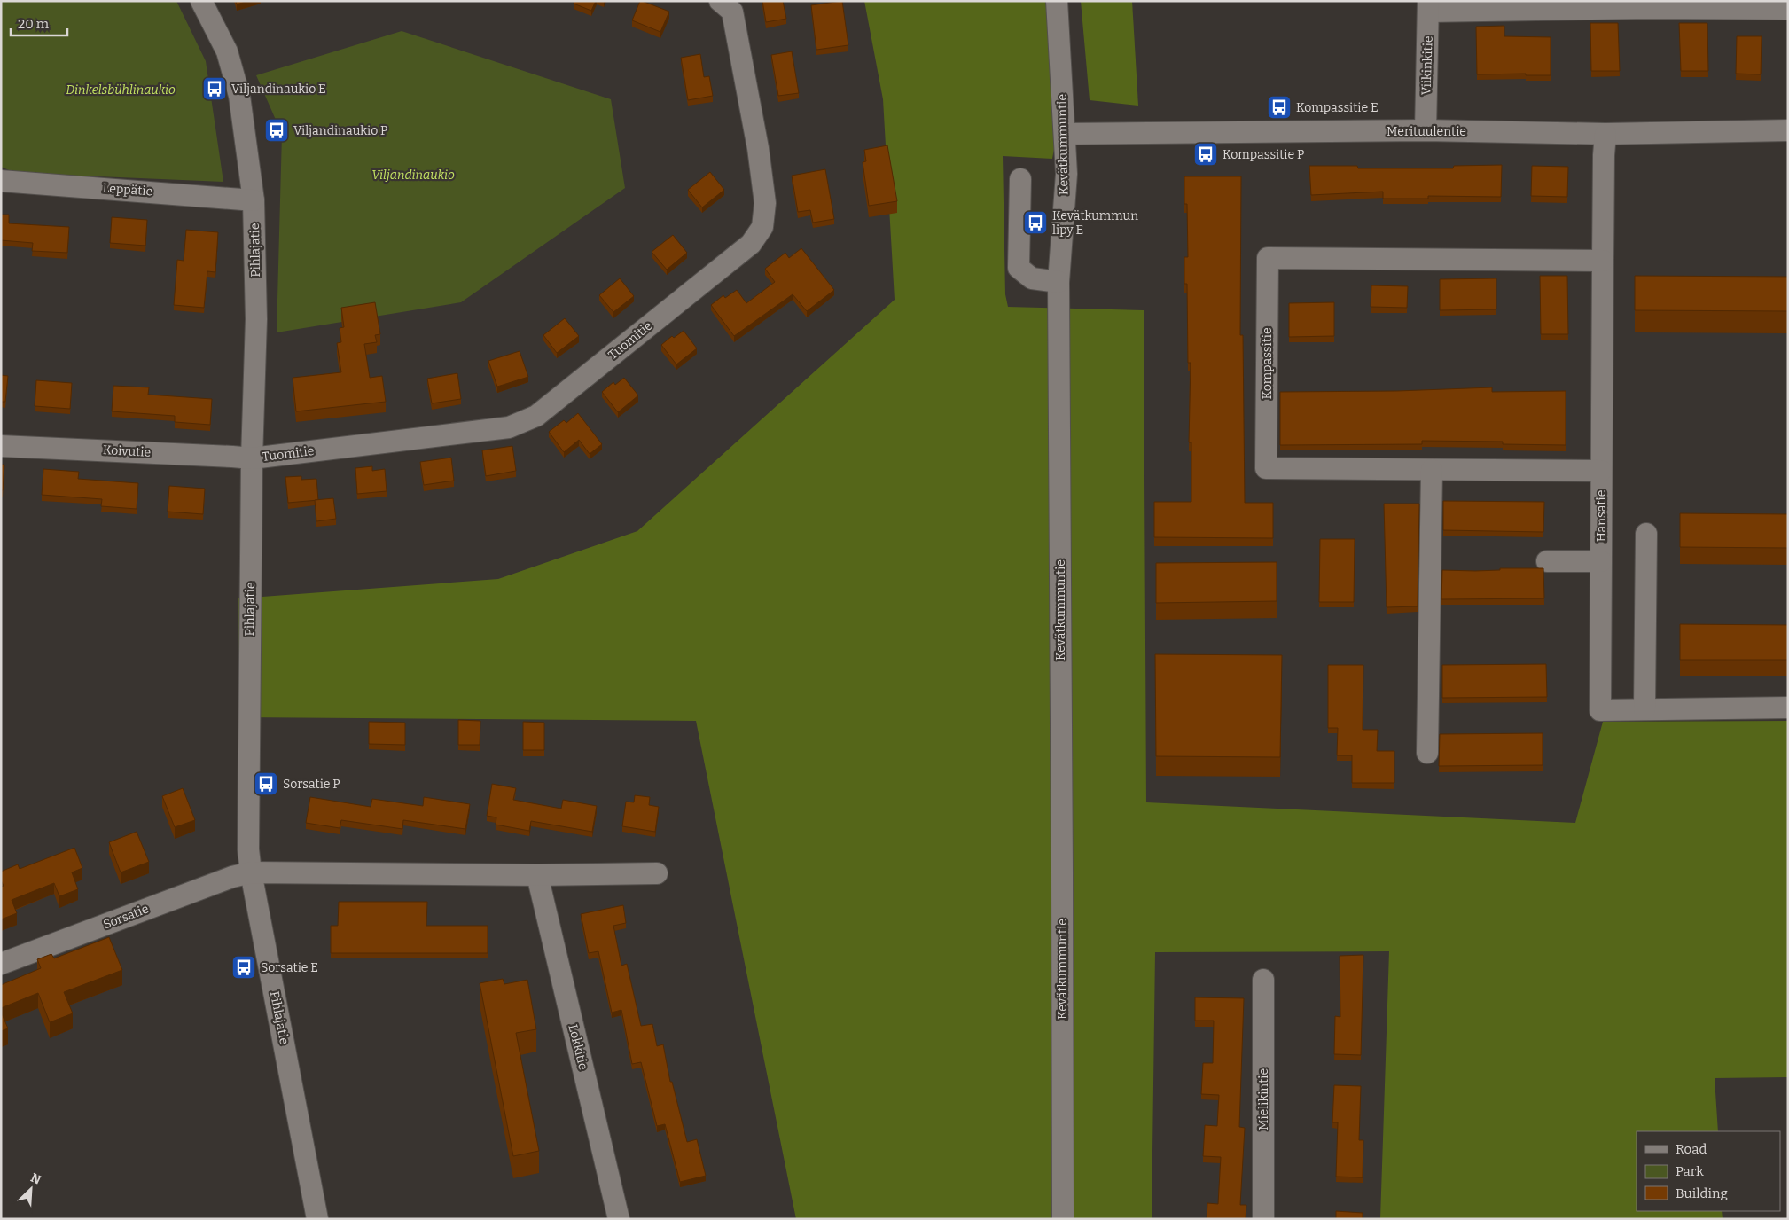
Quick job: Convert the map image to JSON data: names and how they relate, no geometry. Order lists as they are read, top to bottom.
{
  "streets": {
    "street": [
      "Viikinkitie",
      "Merituulentie",
      "Kevätkummuntie",
      "Leppätie",
      "Pihlajatie",
      "Tuomitie",
      "Kompassitie",
      "Koivutie",
      "Hansatie",
      "Sorsatie",
      "Lokkitie",
      "Mielikintie"
    ]
  },
  "crossings": [
    ["Viikinkitie", "Merituulentie"],
    ["Merituulentie", "Kevätkummuntie"],
    ["Merituulentie", "Hansatie"],
    ["Leppätie", "Pihlajatie"],
    ["Pihlajatie", "Tuomitie"],
    ["Pihlajatie", "Koivutie"],
    ["Pihlajatie", "Sorsatie"],
    ["Tuomitie", "Koivutie"],
    ["Kompassitie", "Hansatie"]
  ],
  "parks": ["Dinkelsbühlinaukio", "Viljandinaukio"],
  "places": {
    "bus stop": [
      "Viljandinaukio E",
      "Kompassitie E",
      "Viljandinaukio P",
      "Kompassitie P",
      "Kevätkummun lipy E",
      "Sorsatie P",
      "Sorsatie E"
    ]
  },
  "legend": ["Road", "Park", "Building"],
  "scale_bar": "20 m",
  "north": "top right"
}
